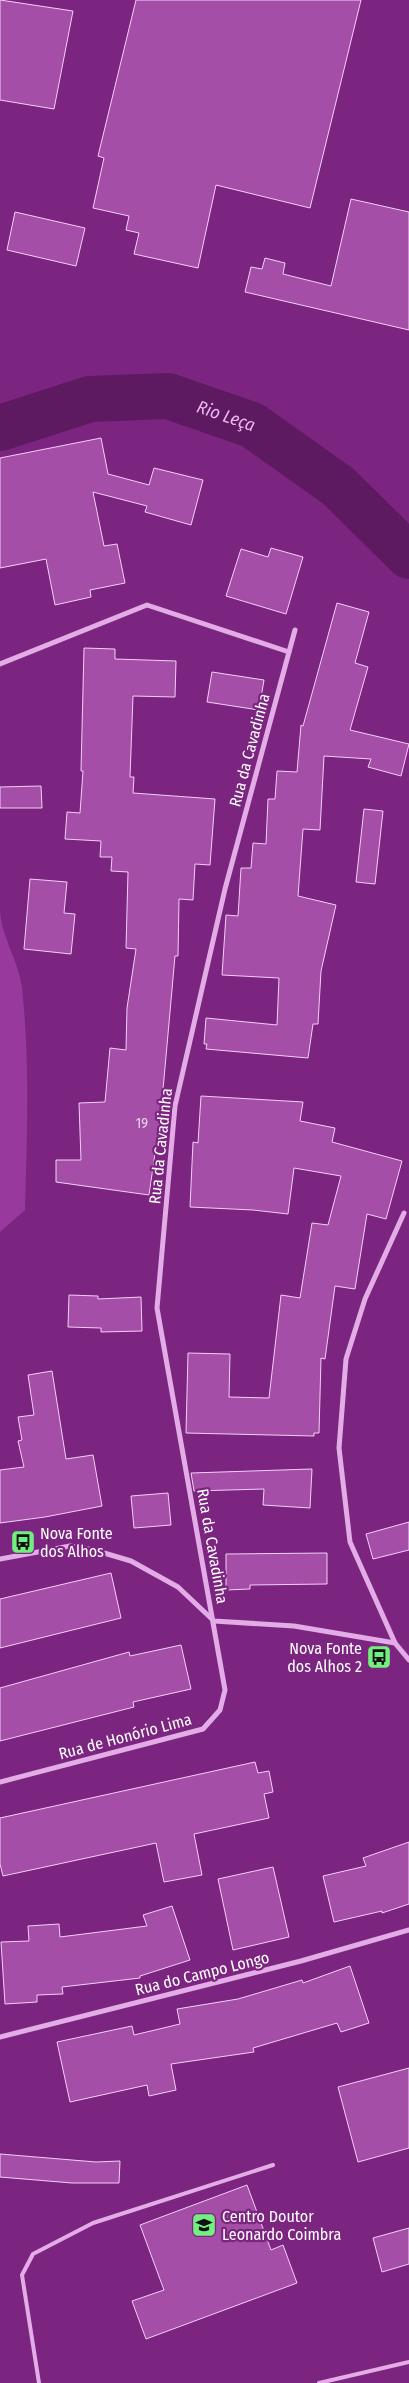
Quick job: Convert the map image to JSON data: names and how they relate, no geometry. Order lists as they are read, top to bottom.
{
  "streets": {
    "street": ["Rua da Cavadinha", "Rua de Honório Lima", "Rua do Campo Longo"]
  },
  "crossings": [
    ["Rua da Cavadinha", "Rua de Honório Lima"]
  ],
  "water": ["Rio Leça"],
  "places": {
    "bus stop": ["Nova Fonte dos Alhos", "Nova Fonte dos Alhos 2"],
    "school or university": ["Centro Doutor Leonardo Coimbra"]
  },
  "house_numbers": ["19"]
}
